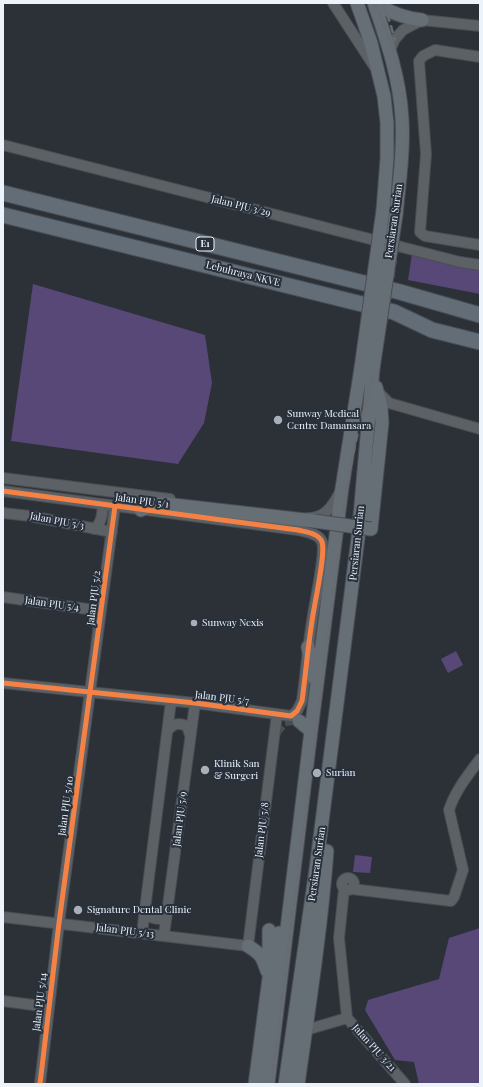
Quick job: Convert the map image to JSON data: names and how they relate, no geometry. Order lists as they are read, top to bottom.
{
  "streets": {
    "highway": ["E1", "Lebuhraya NKVE"],
    "main road": ["Persiaran Surian"],
    "street": [
      "Jalan PJU 3/29",
      "Jalan PJU 5/1",
      "Jalan PJU 5/3",
      "Jalan PJU 5/2",
      "Jalan PJU 5/4",
      "Jalan PJU 5/7",
      "Jalan PJU 5/10",
      "Jalan PJU 5/9",
      "Jalan PJU 5/8",
      "Jalan PJU 5/13",
      "Jalan PJU 5/14",
      "Jalan PJU 3/21"
    ]
  },
  "crossings": [
    ["Jalan PJU 5/1", "Jalan PJU 5/2"],
    ["Jalan PJU 5/1", "Jalan PJU 5/7"],
    ["Jalan PJU 5/3", "Jalan PJU 5/2"],
    ["Jalan PJU 5/2", "Jalan PJU 5/4"],
    ["Jalan PJU 5/2", "Jalan PJU 5/7"],
    ["Jalan PJU 5/2", "Jalan PJU 5/10"],
    ["Jalan PJU 5/7", "Jalan PJU 5/10"],
    ["Jalan PJU 5/7", "Jalan PJU 5/9"],
    ["Jalan PJU 5/7", "Jalan PJU 5/8"],
    ["Jalan PJU 5/10", "Jalan PJU 5/13"],
    ["Jalan PJU 5/10", "Jalan PJU 5/14"],
    ["Jalan PJU 5/9", "Jalan PJU 5/13"],
    ["Jalan PJU 5/8", "Jalan PJU 5/13"],
    ["Jalan PJU 5/13", "Jalan PJU 5/14"]
  ],
  "places": [
    "Sunway Medical Centre Damansara",
    "Sunway Nexis",
    "Klinik San & Surgeri",
    "Surian",
    "Signature Dental Clinic"
  ]
}
